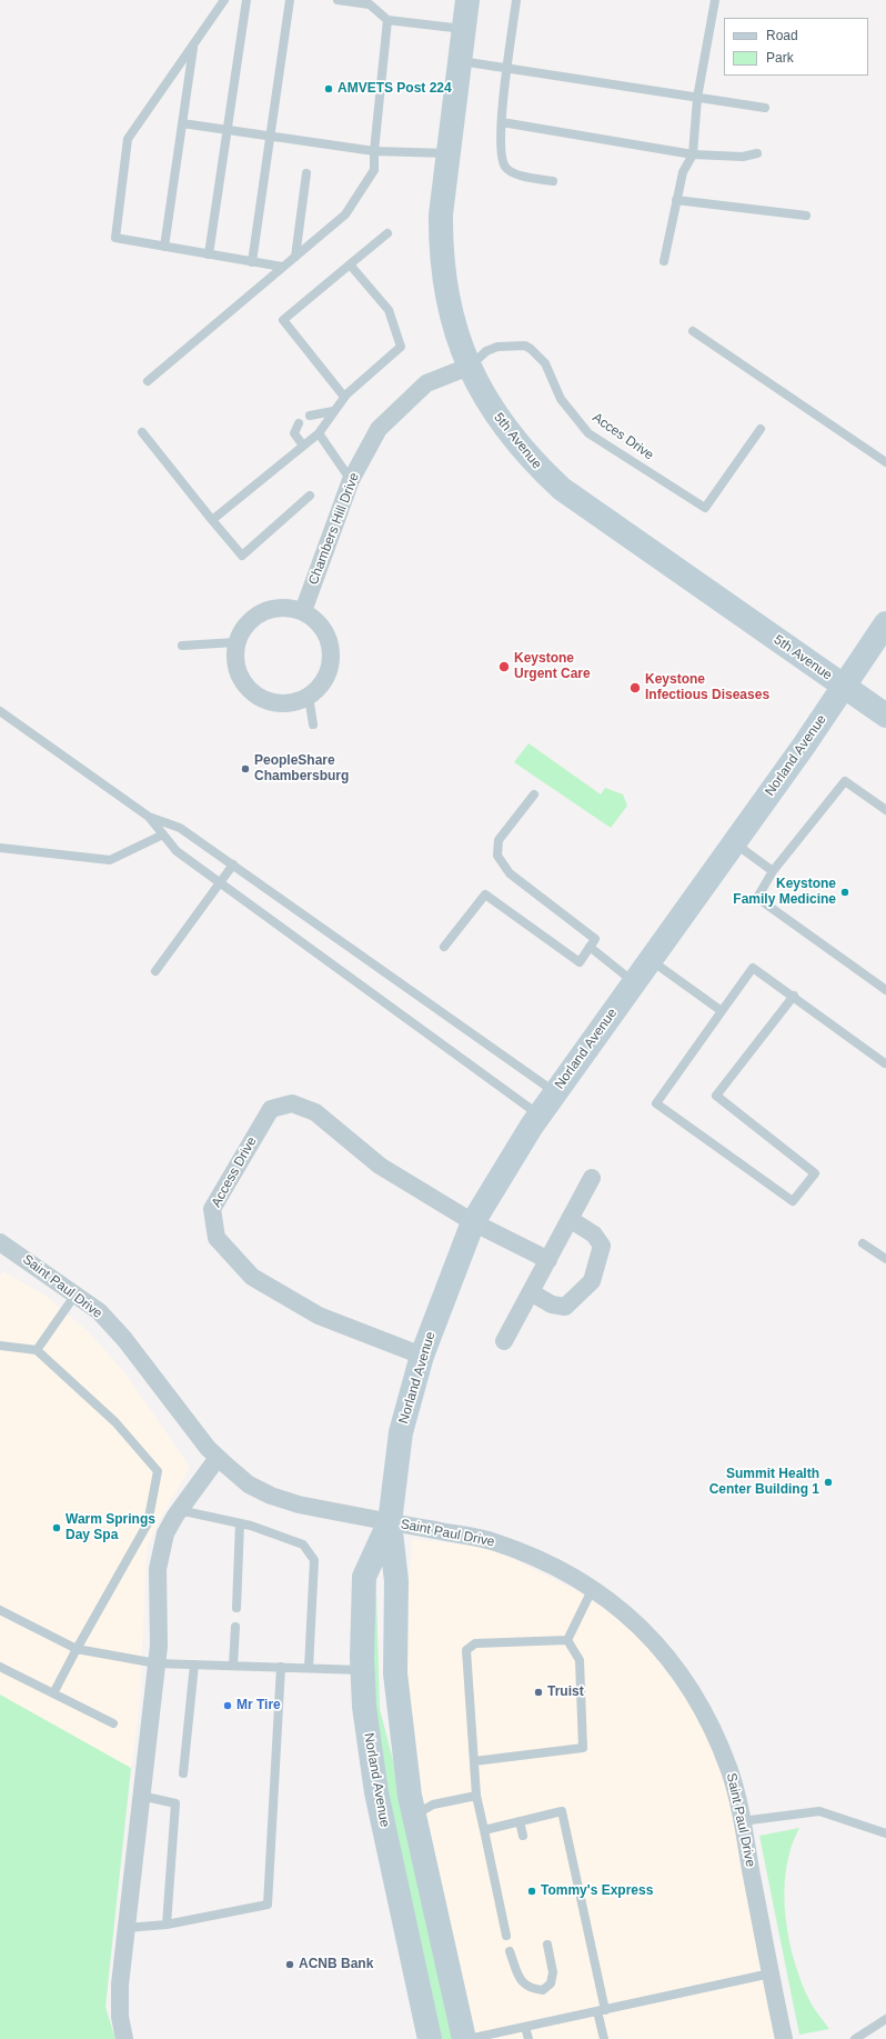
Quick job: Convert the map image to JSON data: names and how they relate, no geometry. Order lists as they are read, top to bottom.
{
  "streets": {
    "main road": ["5th Avenue", "Norland Avenue"],
    "street": ["Chambers Hill Drive", "Access Drive", "Saint Paul Drive"],
    "lane": ["Acces Drive"]
  },
  "crossings": [
    ["Acces Drive", "5th Avenue"],
    ["Acces Drive", "Chambers Hill Drive"],
    ["5th Avenue", "Chambers Hill Drive"],
    ["5th Avenue", "Norland Avenue"],
    ["Norland Avenue", "Access Drive"],
    ["Norland Avenue", "Saint Paul Drive"]
  ],
  "places": [
    "AMVETS Post 224",
    "Keystone Urgent Care",
    "Keystone Infectious Diseases",
    "PeopleShare Chambersburg",
    "Keystone Family Medicine",
    "Summit Health Center Building 1",
    "Warm Springs Day Spa",
    "Truist",
    "Mr Tire",
    "Tommy's Express",
    "ACNB Bank"
  ],
  "legend": ["Road", "Park"]
}
